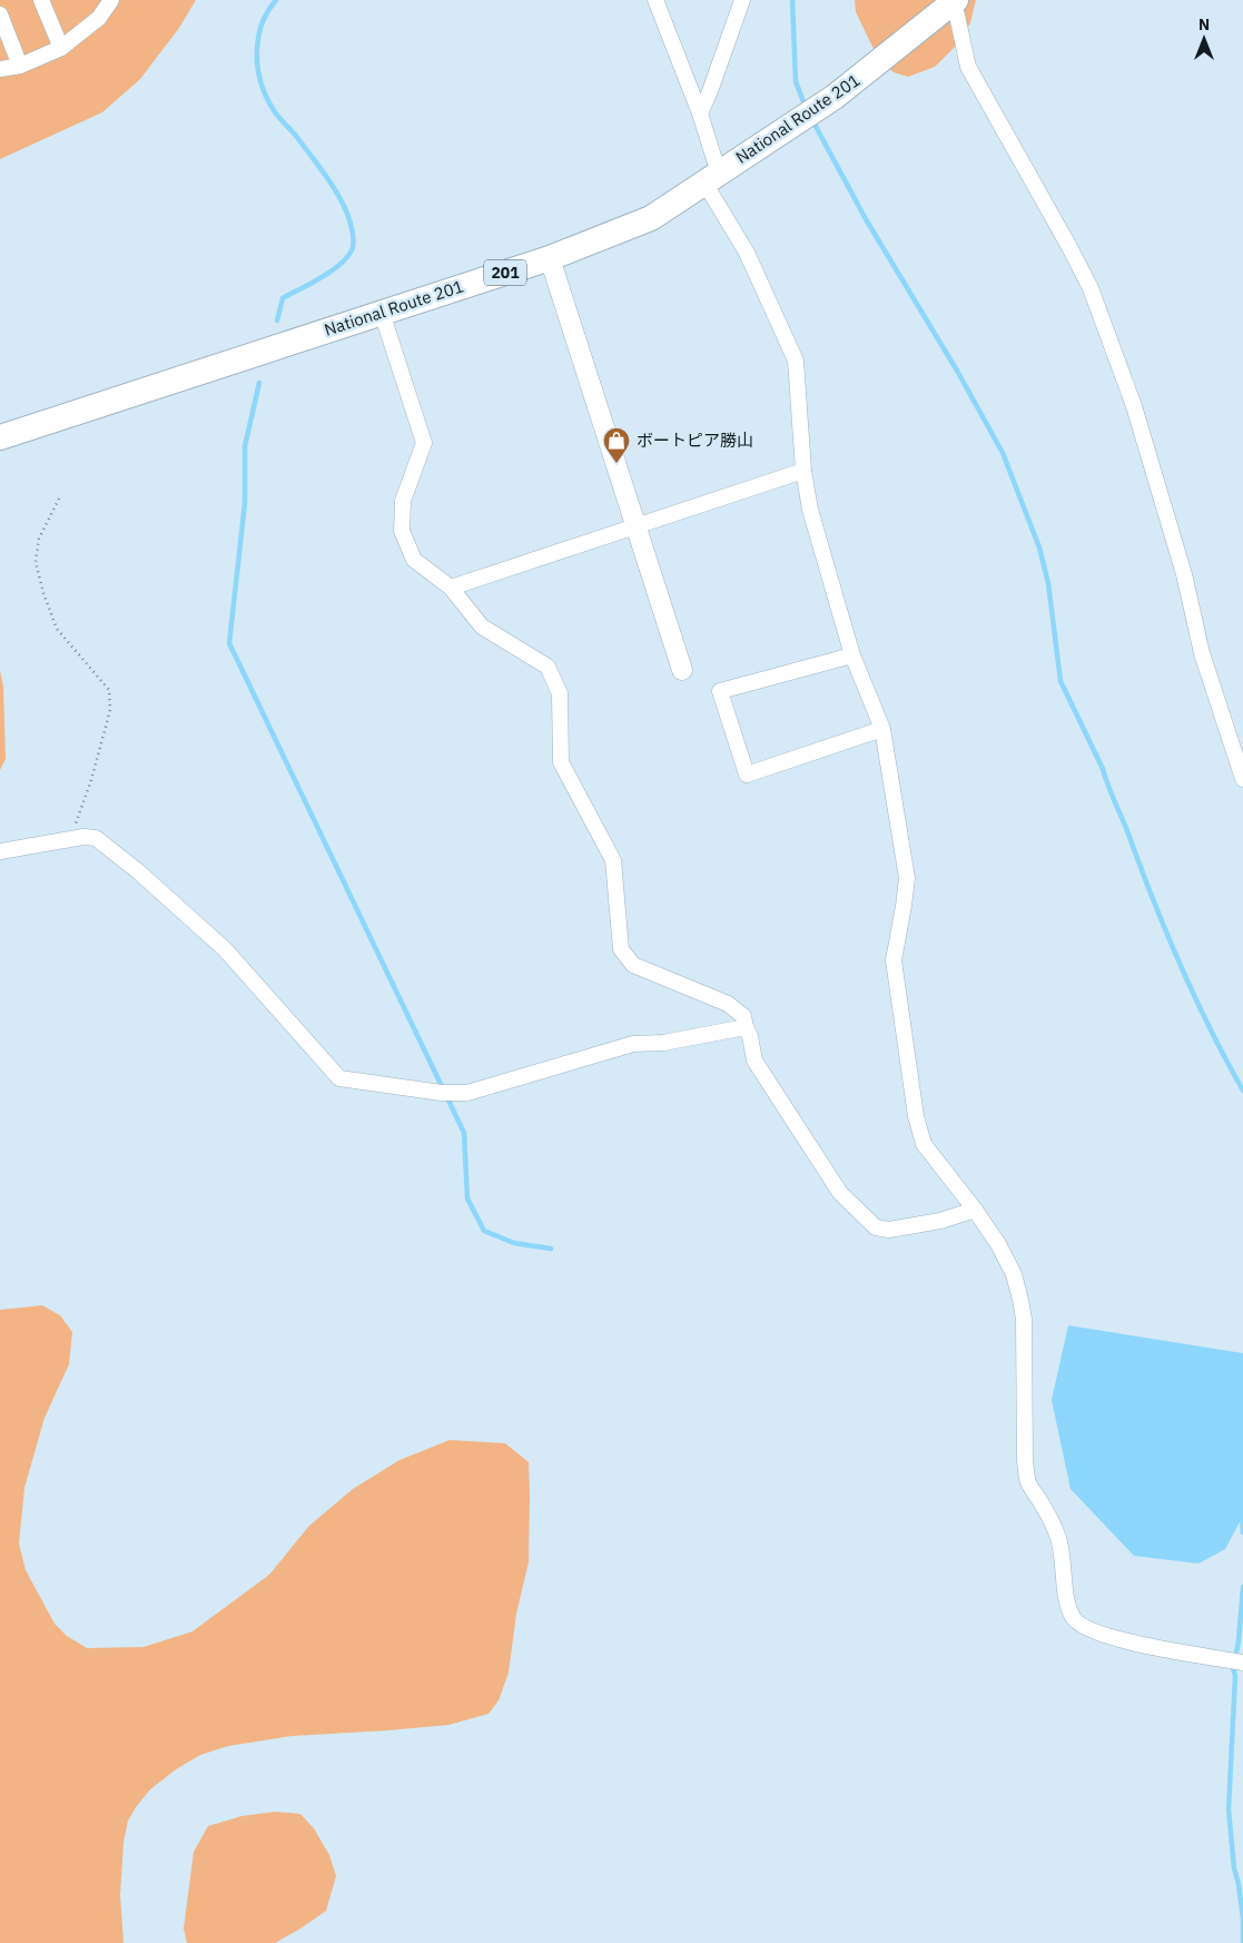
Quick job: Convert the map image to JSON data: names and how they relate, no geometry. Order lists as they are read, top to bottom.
{
  "streets": {
    "highway": ["National Route 201", "201"]
  },
  "places": {
    "shop": ["ボートピア勝山"]
  },
  "north": "top"
}
